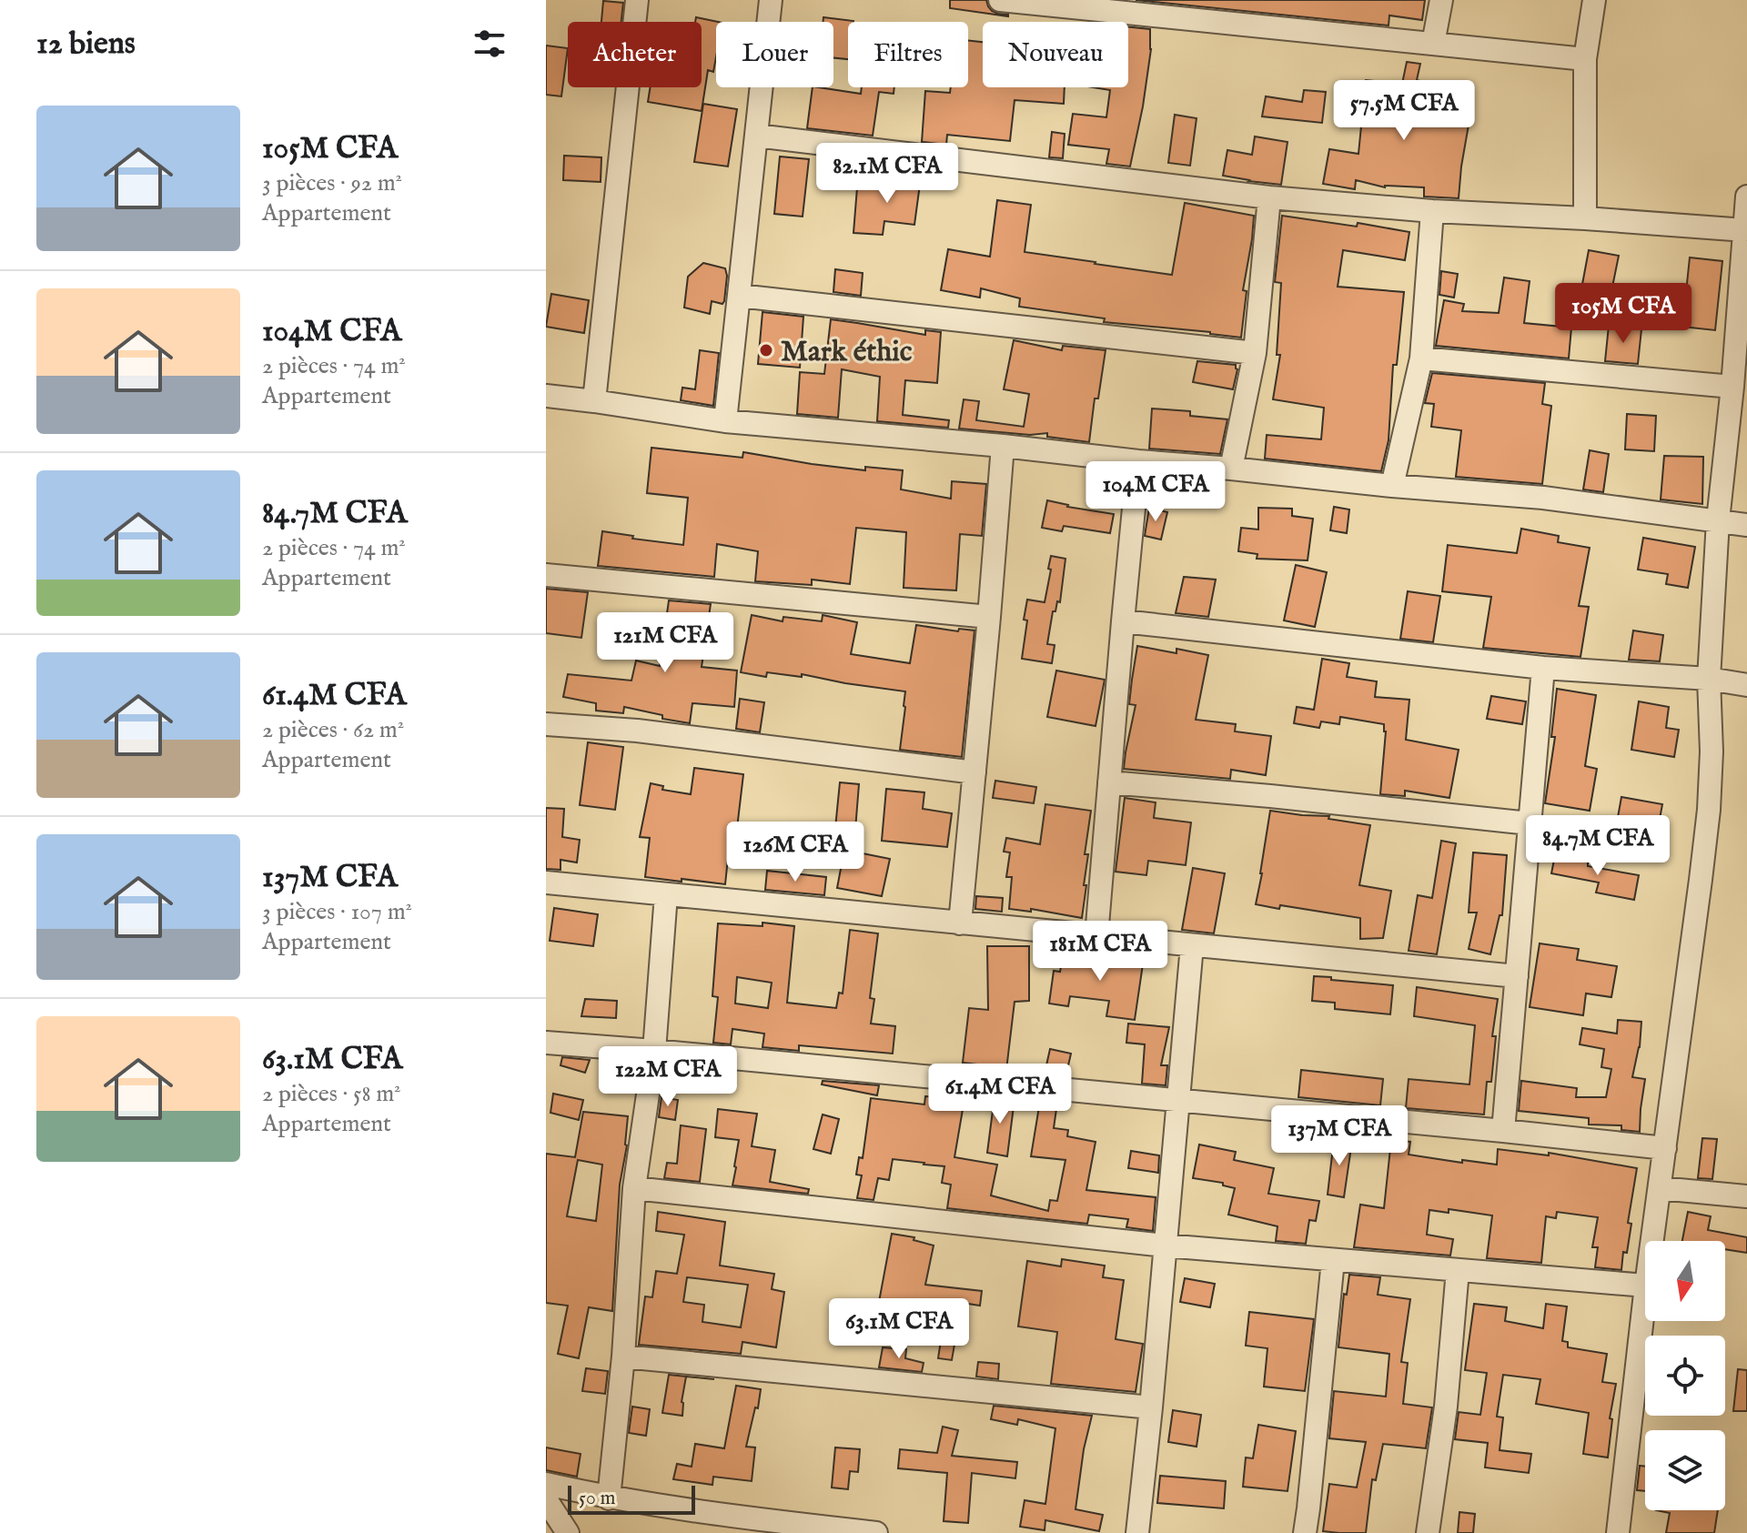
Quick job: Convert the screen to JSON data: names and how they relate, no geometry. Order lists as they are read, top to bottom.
{
  "places": ["Mark éthic"],
  "scale_bar": "50 m",
  "north": "bottom",
  "page": {
    "heading": "12 biens",
    "chip": [
      "Acheter",
      "Louer",
      "Filtres",
      "Nouveau"
    ],
    "price": [
      "57.5M CFA",
      "82.1M CFA",
      "105M CFA",
      "104M CFA",
      "121M CFA",
      "84.7M CFA",
      "126M CFA",
      "181M CFA",
      "122M CFA",
      "61.4M CFA",
      "137M CFA",
      "63.1M CFA"
    ],
    "list": [
      {
        "name": "105M CFA",
        "note": "3 pièces · 92 m² · Appartement"
      },
      {
        "name": "104M CFA",
        "note": "2 pièces · 74 m² · Appartement"
      },
      {
        "name": "84.7M CFA",
        "note": "2 pièces · 74 m² · Appartement"
      },
      {
        "name": "61.4M CFA",
        "note": "2 pièces · 62 m² · Appartement"
      },
      {
        "name": "137M CFA",
        "note": "3 pièces · 107 m² · Appartement"
      },
      {
        "name": "63.1M CFA",
        "note": "2 pièces · 58 m² · Appartement"
      }
    ],
    "scale": "50 m"
  }
}
